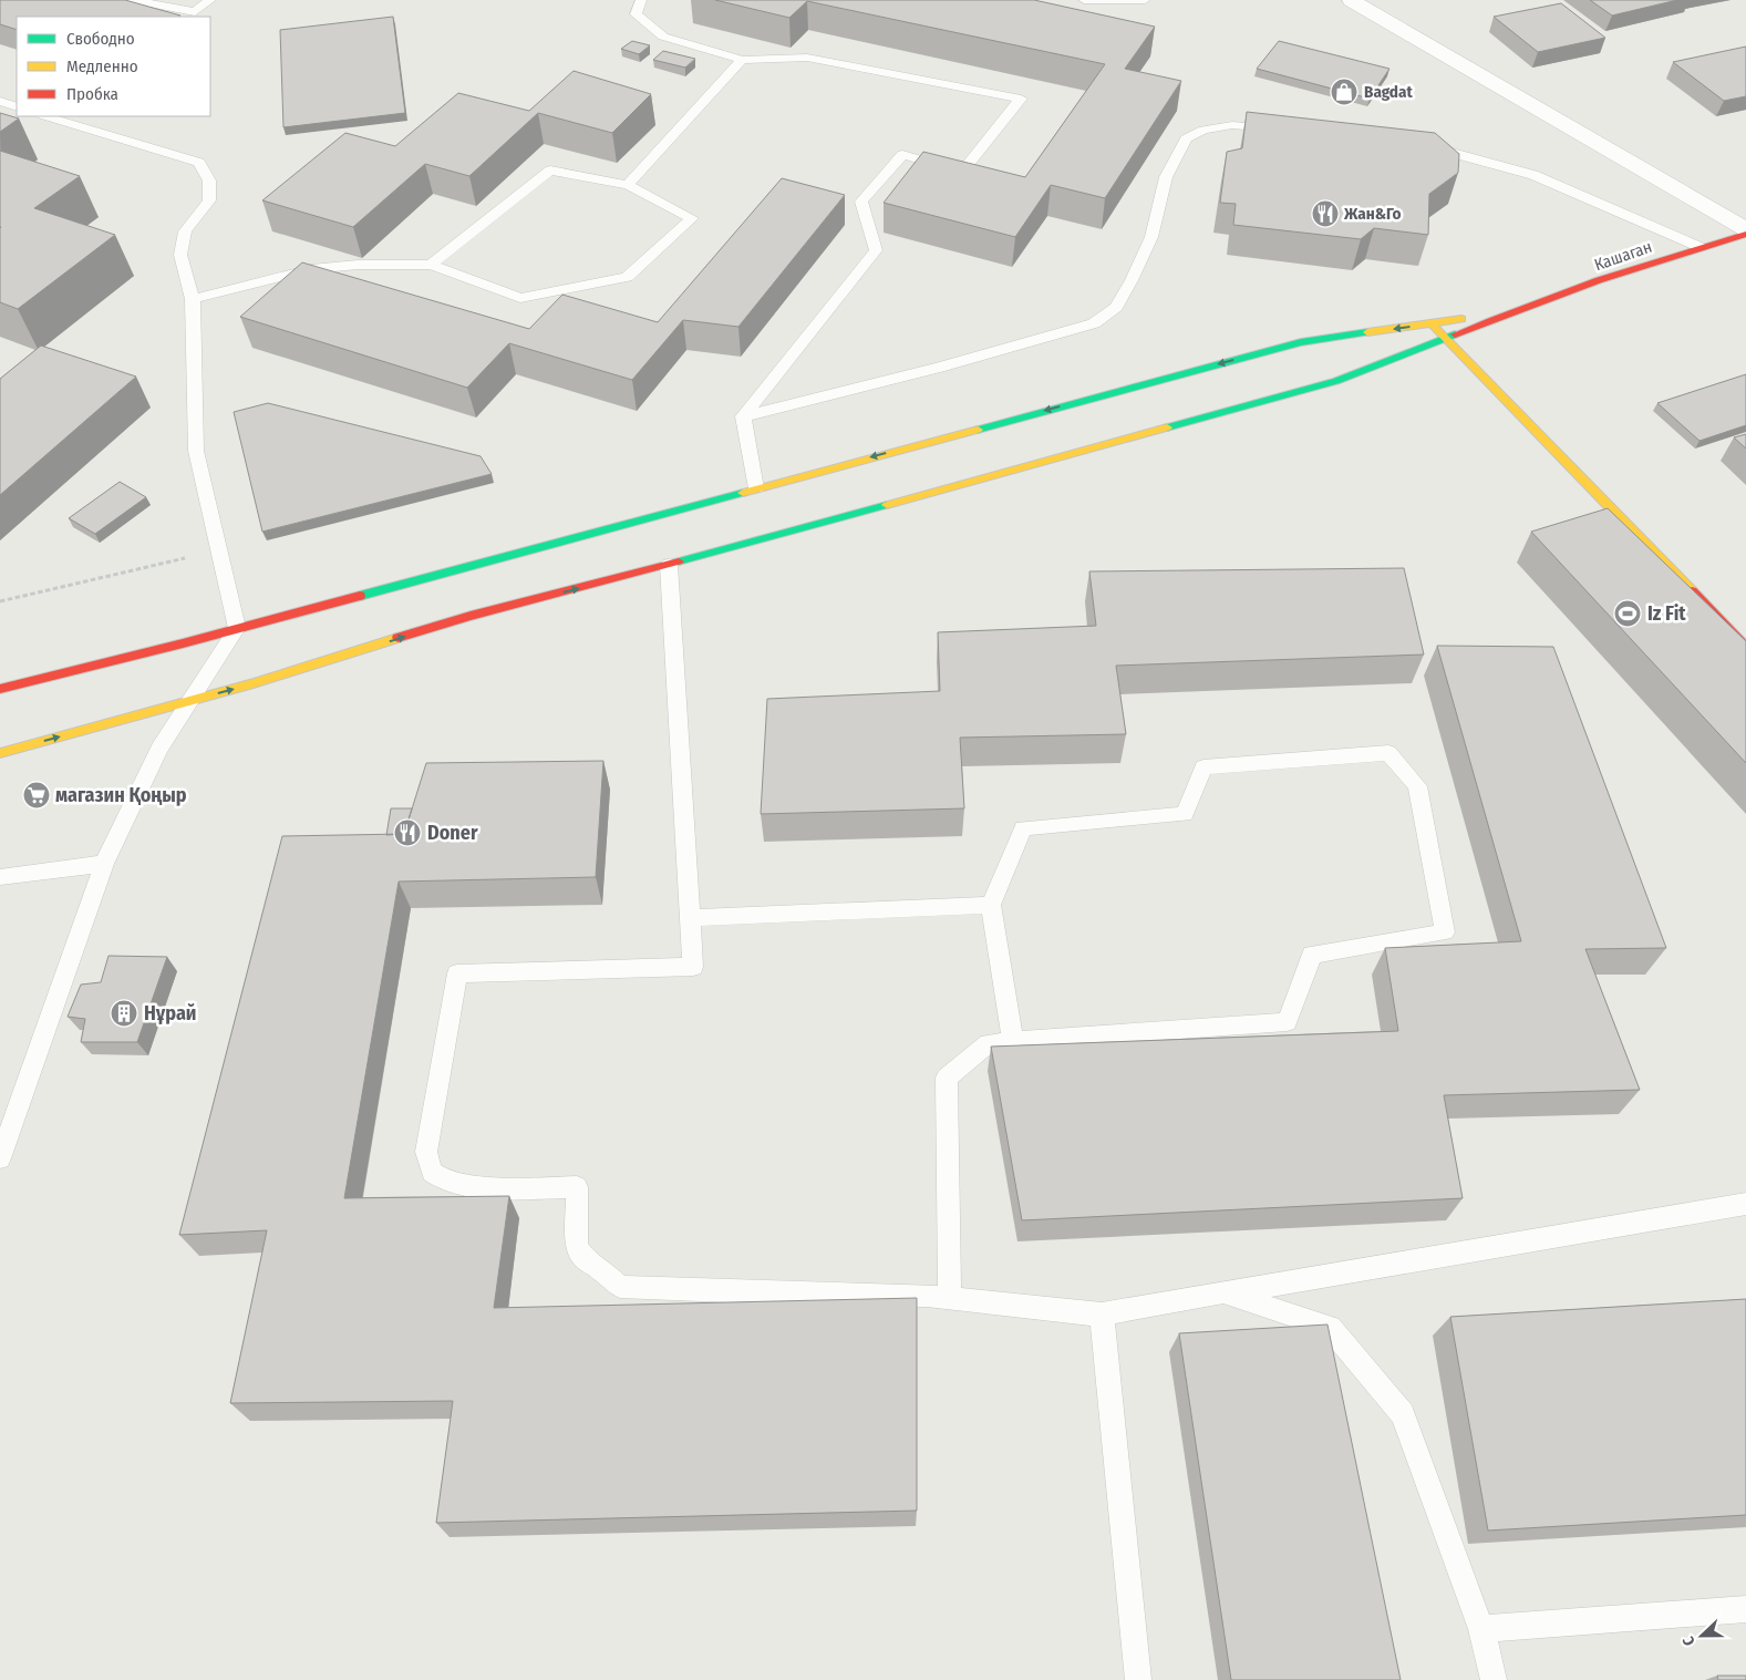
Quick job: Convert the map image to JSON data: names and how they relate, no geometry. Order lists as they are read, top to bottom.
{
  "streets": {
    "street": ["Кашаган"]
  },
  "places": {
    "shop": ["Bagdat"],
    "restaurant": ["Жан&Го", "Doner"],
    "sports": ["Iz Fit"],
    "supermarket": ["магазин Қоңыр"],
    "building": ["Нұрай"]
  },
  "legend": ["Свободно", "Медленно", "Пробка"],
  "north": "left"
}
